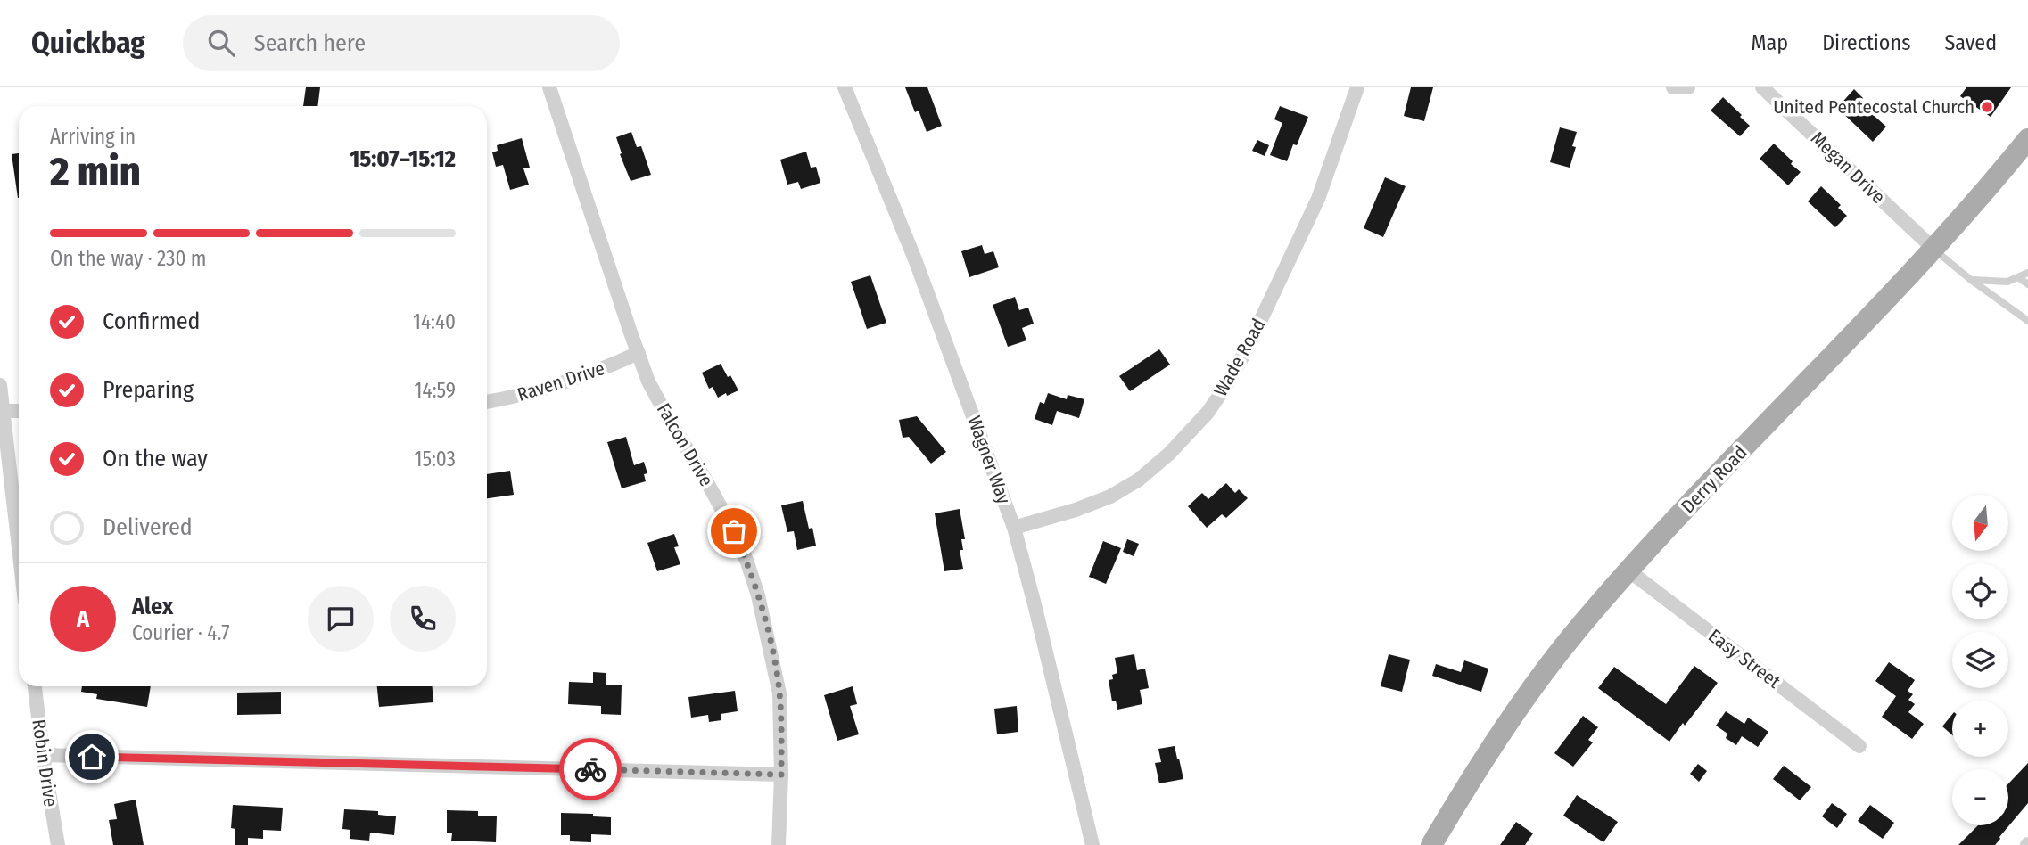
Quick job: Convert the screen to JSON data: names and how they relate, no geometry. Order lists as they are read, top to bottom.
{
  "streets": {
    "main road": ["Derry Road"],
    "street": [
      "Megan Drive",
      "Wade Road",
      "Raven Drive",
      "Falcon Drive",
      "Wagner Way",
      "Easy Street",
      "Robin Drive"
    ]
  },
  "crossings": [
    ["Megan Drive", "Derry Road"],
    ["Wade Road", "Wagner Way"],
    ["Raven Drive", "Falcon Drive"],
    ["Derry Road", "Easy Street"]
  ],
  "places": ["United Pentecostal Church"],
  "north": "bottom",
  "page": {
    "header": "Quickbag",
    "search": "Search here",
    "nav": ["Map", "Directions", "Saved"],
    "heading": ["2 min", "Arriving in", "15:07–15:12"],
    "panel": ["Alex", "Courier · 4.7"],
    "bar": "On the way · 230 m",
    "list": [
      ["Confirmed", "14:40"],
      ["Preparing", "14:59"],
      ["On the way", "15:03"],
      "Delivered"
    ],
    "map_buttons": ["+", "−"],
    "round": "A"
  }
}
